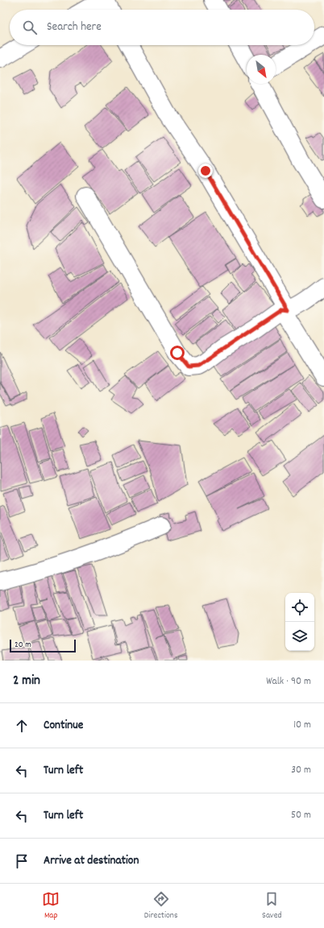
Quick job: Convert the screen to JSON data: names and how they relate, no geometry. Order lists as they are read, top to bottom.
{
  "scale_bar": "20 m",
  "north": "bottom right",
  "page": {
    "search": "Search here",
    "scale": "20 m",
    "heading": ["2 min", "Walk · 90 m"],
    "list": [
      ["Continue", "10 m"],
      ["Turn left", "30 m"],
      ["Turn left", "50 m"],
      "Arrive at destination"
    ],
    "nav": ["Map", "Directions", "Saved"]
  }
}
